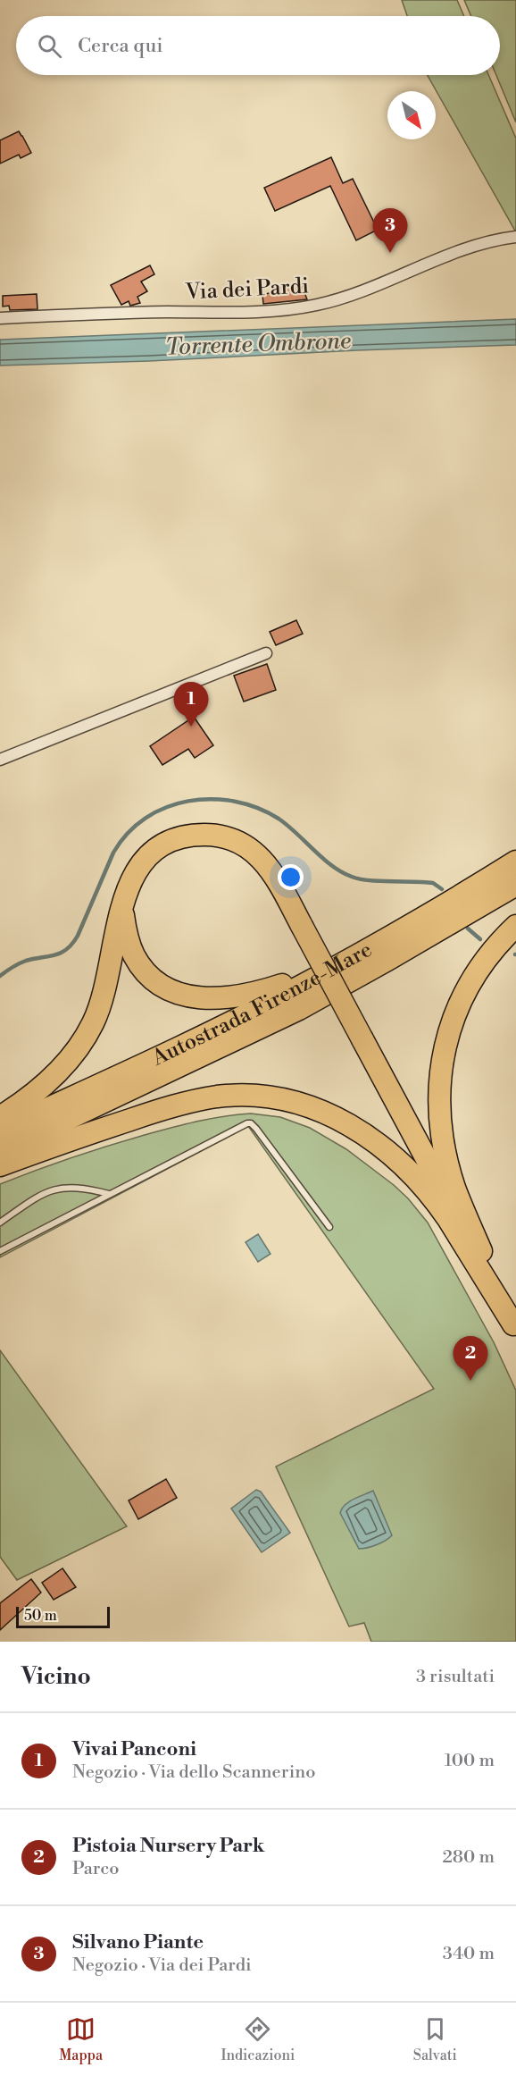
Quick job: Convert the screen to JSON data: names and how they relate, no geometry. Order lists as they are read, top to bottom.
{
  "streets": {
    "highway": ["Autostrada Firenze-Mare"],
    "street": ["Via dei Pardi"]
  },
  "water": ["Torrente Ombrone"],
  "scale_bar": "50 m",
  "north": "bottom right",
  "page": {
    "search": "Cerca qui",
    "pins": ["3", "1", "2"],
    "scale": "50 m",
    "heading": ["Vicino", "3 risultati"],
    "list": [
      {
        "mark": "1",
        "name": "Vivai Panconi",
        "note": "Negozio · Via dello Scannerino",
        "value": "100 m"
      },
      {
        "mark": "2",
        "name": "Pistoia Nursery Park",
        "note": "Parco",
        "value": "280 m"
      },
      {
        "mark": "3",
        "name": "Silvano Piante",
        "note": "Negozio · Via dei Pardi",
        "value": "340 m"
      }
    ],
    "nav": ["Mappa", "Indicazioni", "Salvati"]
  }
}
